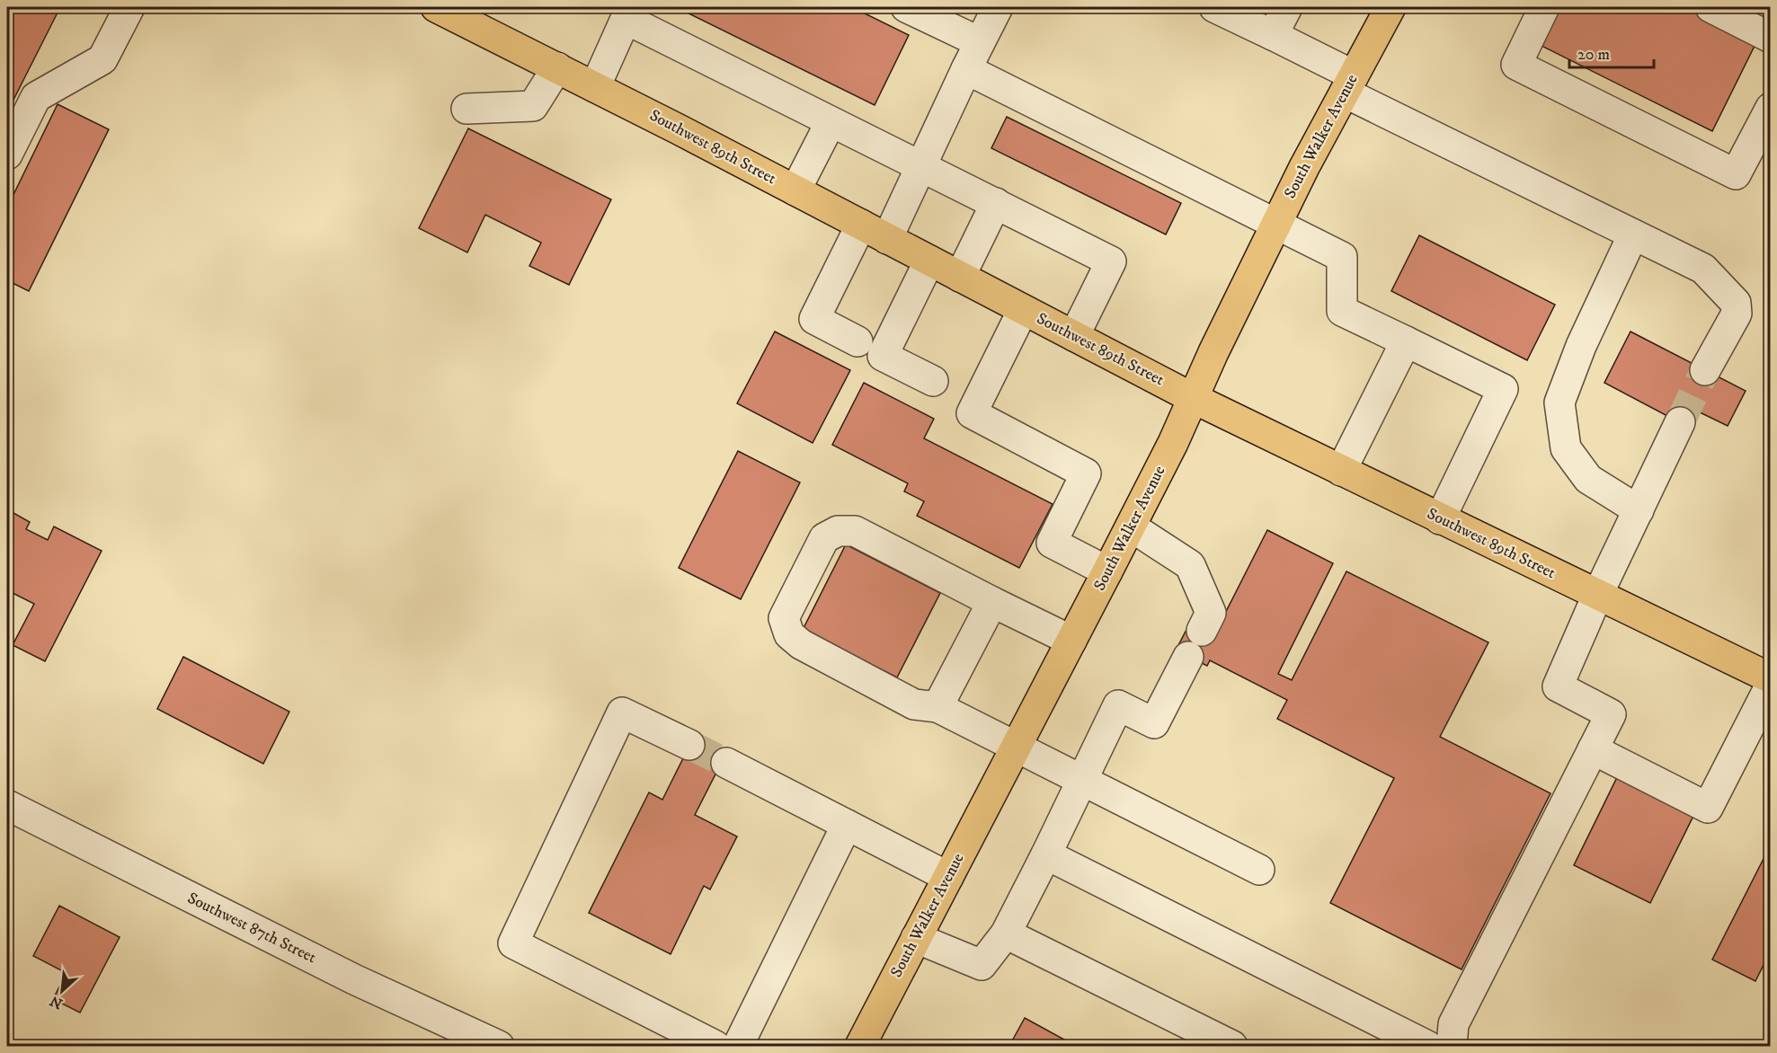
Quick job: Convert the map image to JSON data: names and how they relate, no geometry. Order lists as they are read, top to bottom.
{
  "streets": {
    "main road": ["South Walker Avenue", "Southwest 89th Street"],
    "street": ["Southwest 87th Street"]
  },
  "crossings": [
    ["South Walker Avenue", "Southwest 89th Street"]
  ],
  "scale_bar": "20 m",
  "north": "bottom left"
}
